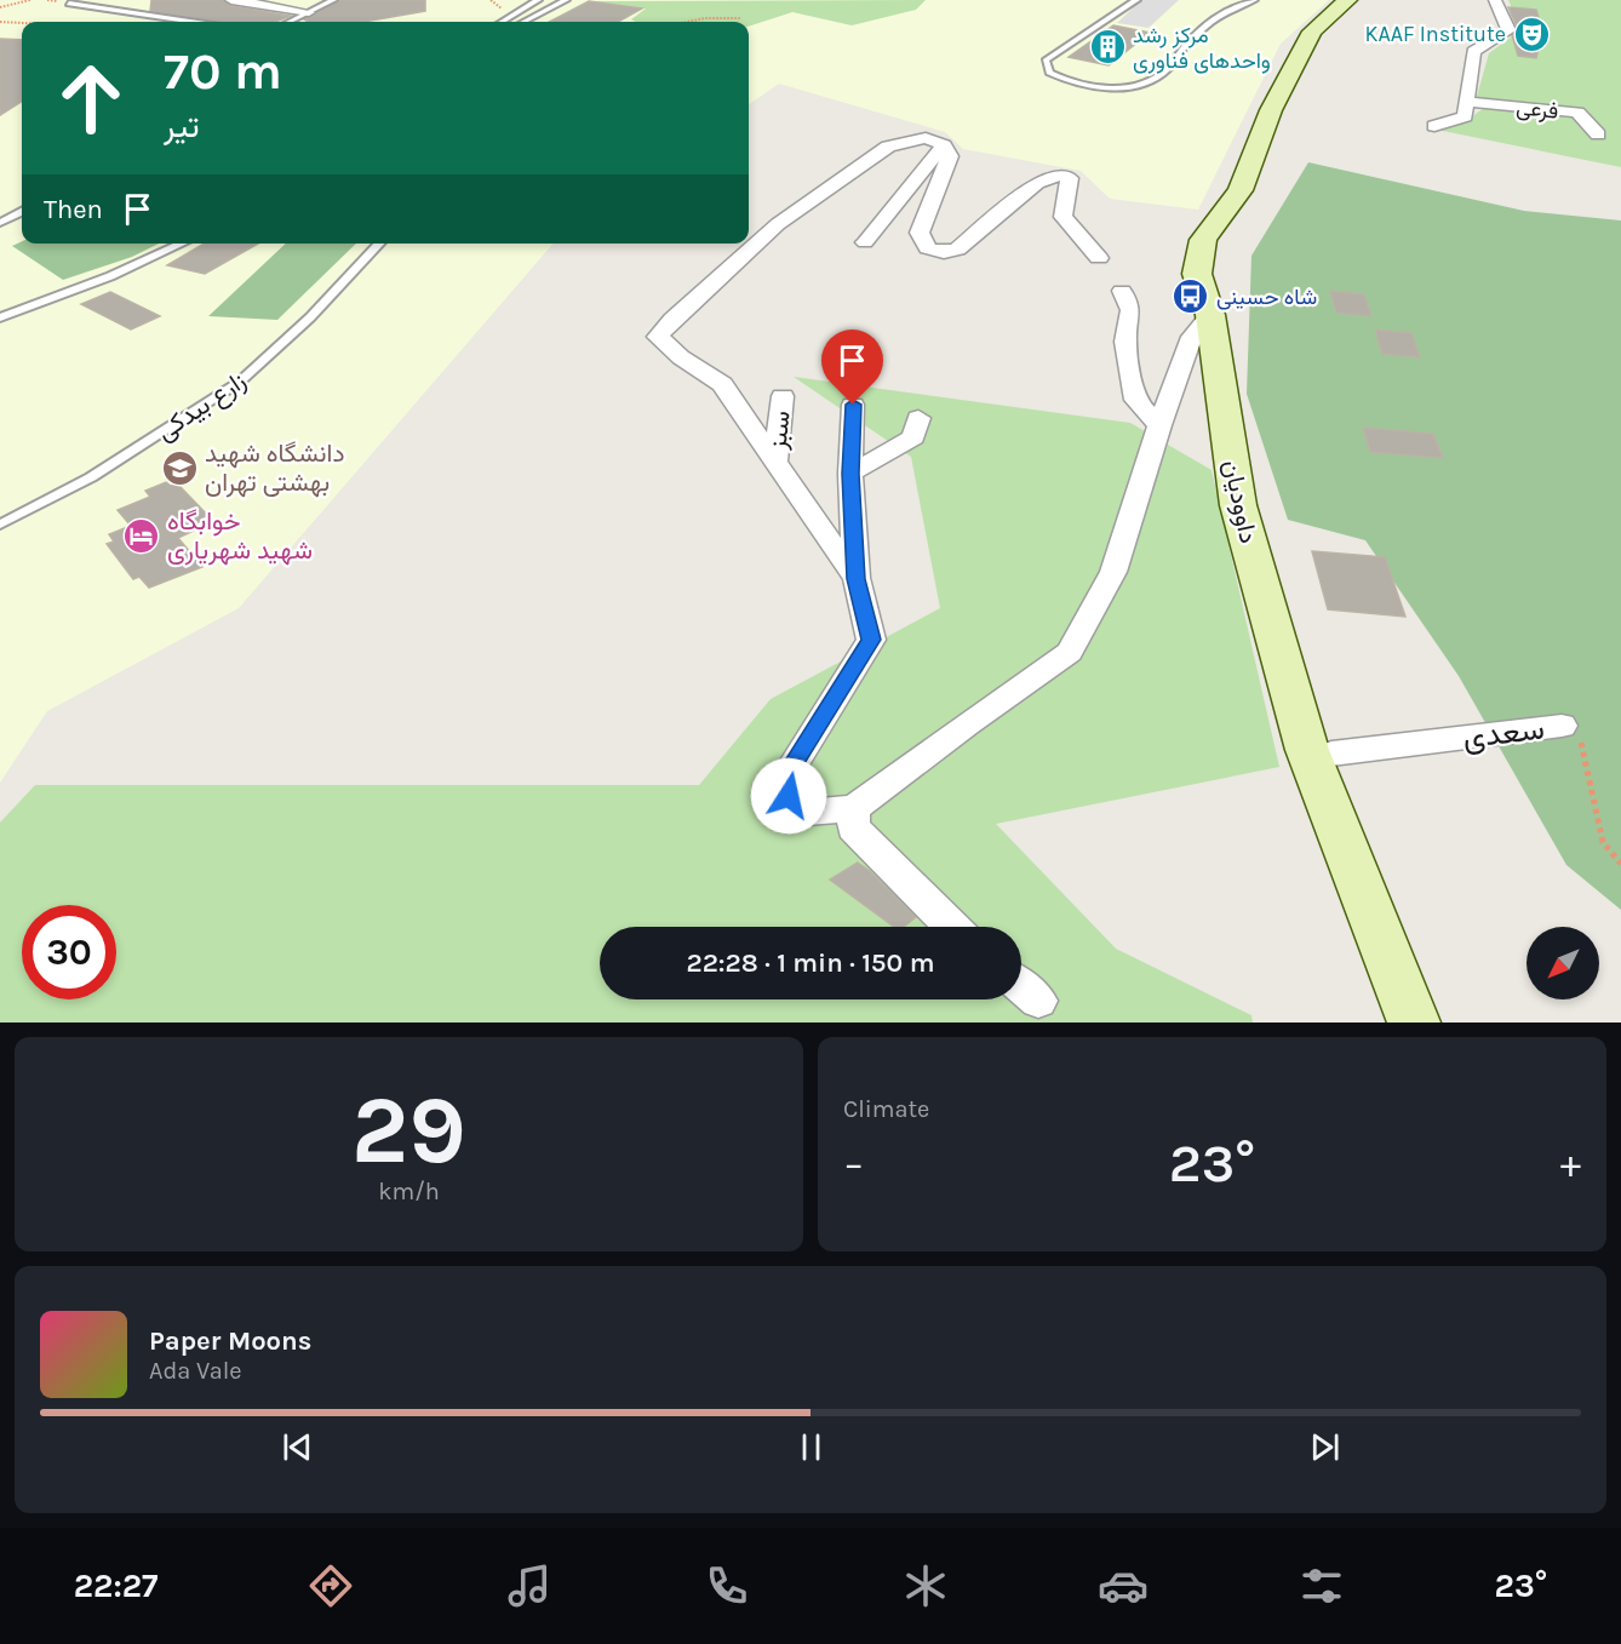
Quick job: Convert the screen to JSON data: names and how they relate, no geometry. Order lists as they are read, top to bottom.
{
  "streets": {
    "street": [
      "فرعی",
      "سبز",
      "داوودیان",
      "سعدی"
    ],
    "lane": ["زارع بیدکی"]
  },
  "crossings": [
    ["داوودیان", "سعدی"]
  ],
  "places": {
    "theatre": ["KAAF Institute"],
    "building": ["مرکز رشد واحدهای فناوری"],
    "bus stop": ["شاه حسینی"],
    "school or university": ["دانشگاه شهید بهشتی تهران"],
    "hotel": ["خوابگاه شهید شهریاری"]
  },
  "north": "bottom left",
  "page": {
    "turn": ["70 m", "تیر"],
    "then": "Then",
    "limit": "30",
    "trip": "22:28 · 1 min · 150 m",
    "tile": [
      ["29", "km/h"],
      "Climate"
    ],
    "heat": ["−", "23°", "+"],
    "song": ["Paper Moons", "Ada Vale"],
    "tabs": ["22:27", "23°"]
  }
}
